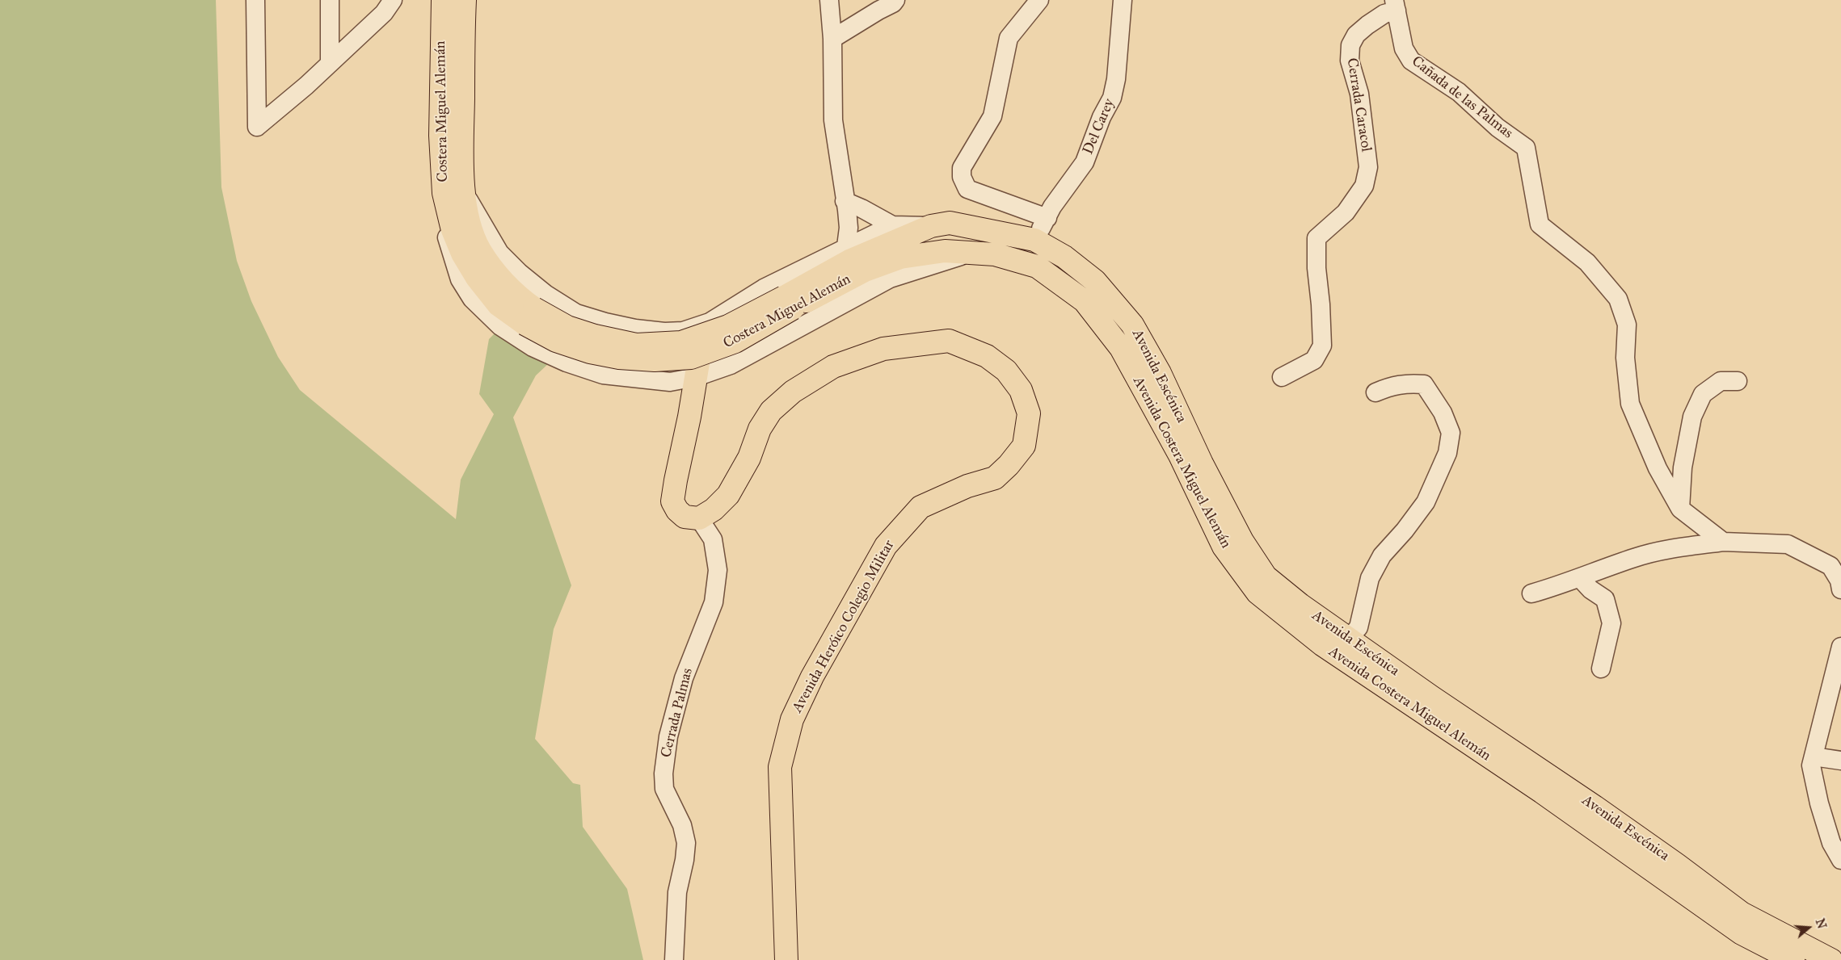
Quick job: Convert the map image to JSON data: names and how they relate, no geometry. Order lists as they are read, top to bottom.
{
  "streets": {
    "main road": [
      "Costera Miguel Alemán",
      "Avenida Escénica",
      "Avenida Costera Miguel Alemán",
      "Avenida Heróico Colegio Militar"
    ],
    "street": [
      "Cañada de las Palmas",
      "Cerrada Caracol",
      "Del Carey",
      "Cerrada Palmas"
    ]
  },
  "crossings": [
    ["Cañada de las Palmas", "Cerrada Caracol"],
    ["Costera Miguel Alemán", "Avenida Escénica"],
    ["Costera Miguel Alemán", "Avenida Costera Miguel Alemán"],
    ["Del Carey", "Avenida Escénica"],
    ["Avenida Heróico Colegio Militar", "Cerrada Palmas"]
  ],
  "north": "right"
}
